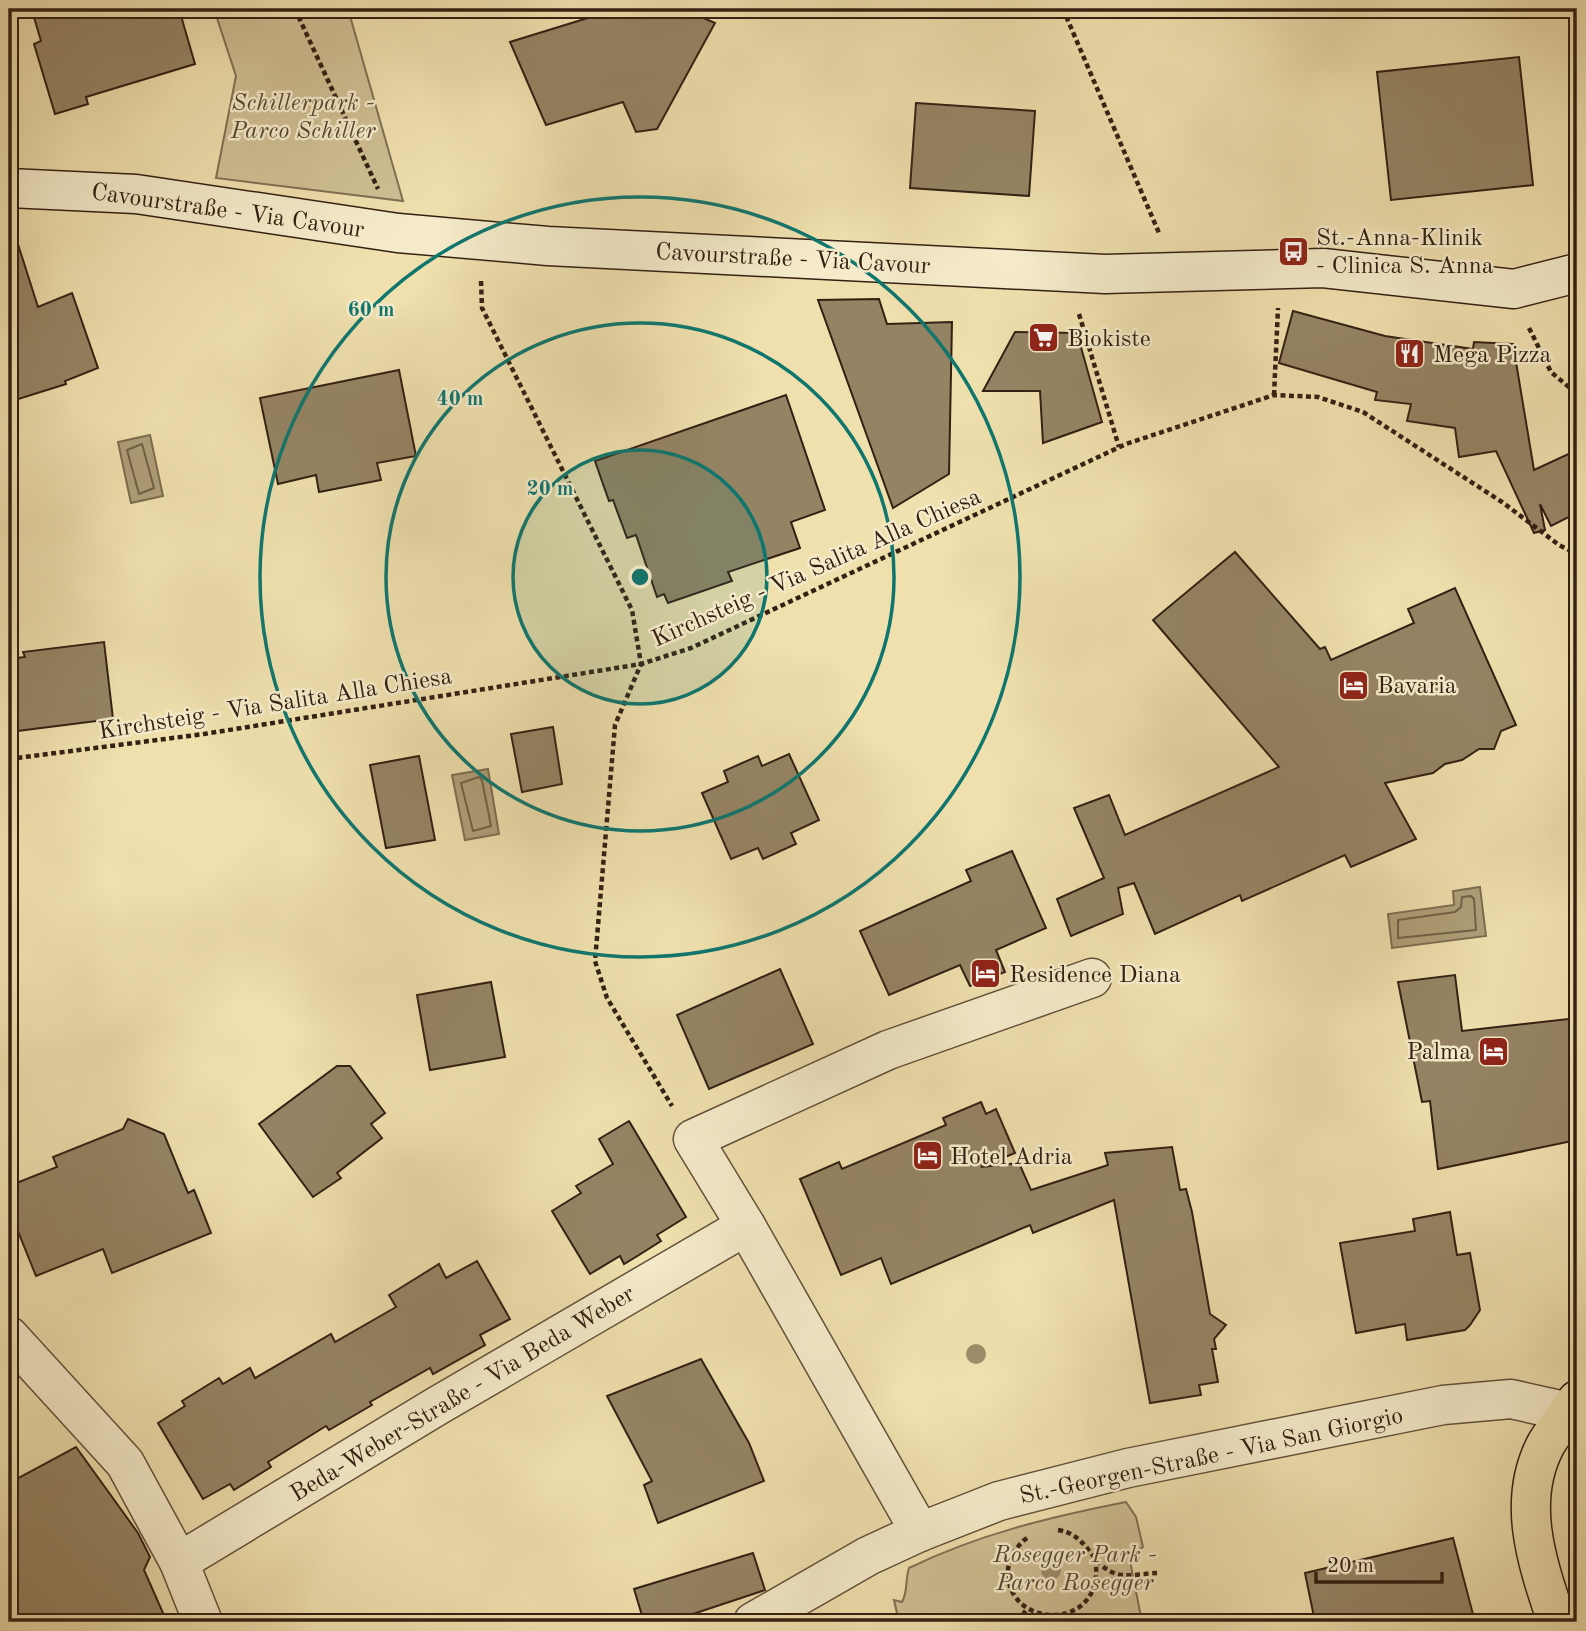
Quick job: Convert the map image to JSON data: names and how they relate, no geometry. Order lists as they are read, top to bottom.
{
  "streets": {
    "street": ["Cavourstraße - Via Cavour", "Beda-Weber-Straße - Via Beda Weber", "St.-Georgen-Straße - Via San Giorgio"],
    "path": ["Kirchsteig - Via Salita Alla Chiesa"]
  },
  "parks": ["Schillerpark - Parco Schiller", "Rosegger Park - Parco Rosegger"],
  "places": {
    "bus stop": ["St.-Anna-Klinik - Clinica S. Anna"],
    "supermarket": ["Biokiste"],
    "restaurant": ["Mega Pizza"],
    "hotel": [
      "Bavaria",
      "Residence Diana",
      "Palma",
      "Hotel Adria"
    ]
  },
  "scale_bar": "20 m",
  "rings": ["60 m", "40 m", "20 m"]
}
